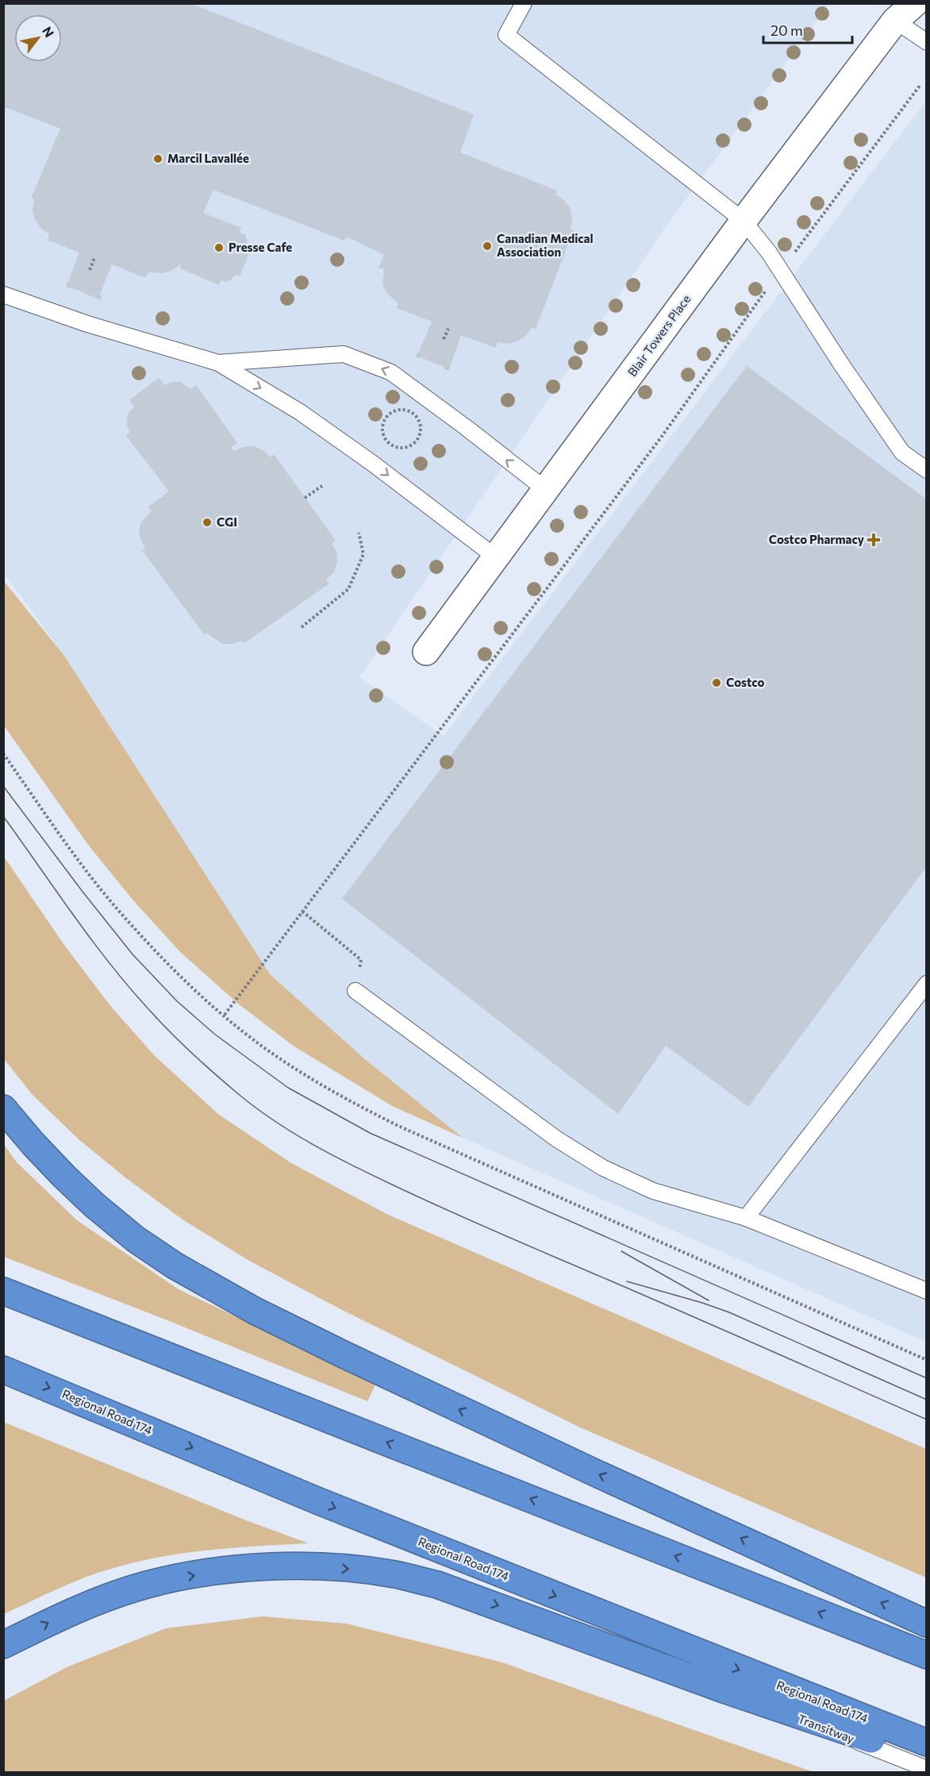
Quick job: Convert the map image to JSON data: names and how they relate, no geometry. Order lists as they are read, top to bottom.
{
  "streets": {
    "highway": ["Regional Road 174"],
    "street": ["Blair Towers Place"],
    "lane": ["Transitway"]
  },
  "places": {
    "other": [
      "Marcil Lavallée",
      "Canadian Medical Association",
      "Presse Cafe",
      "CGI",
      "Costco"
    ],
    "health": ["Costco Pharmacy"]
  },
  "scale_bar": "20 m",
  "north": "top right"
}
